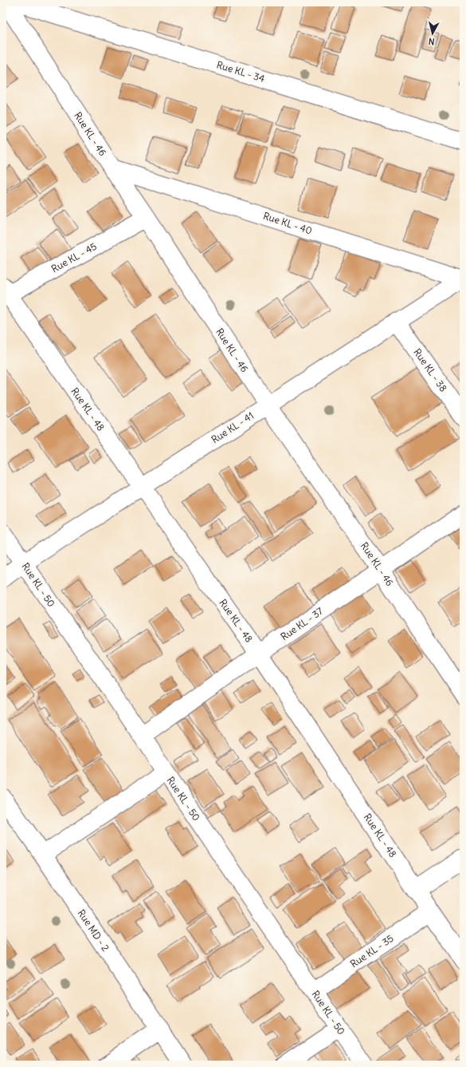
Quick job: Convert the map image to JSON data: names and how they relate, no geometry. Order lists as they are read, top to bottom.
{
  "streets": {
    "street": [
      "Rue KL - 34",
      "Rue KL - 46",
      "Rue KL - 40",
      "Rue KL - 45",
      "Rue KL - 38",
      "Rue KL - 48",
      "Rue KL - 41",
      "Rue KL - 50",
      "Rue KL - 37",
      "Rue MD - 2",
      "Rue KL - 35"
    ]
  },
  "crossings": [
    ["Rue KL - 46", "Rue KL - 40"],
    ["Rue KL - 46", "Rue KL - 45"],
    ["Rue KL - 46", "Rue KL - 41"],
    ["Rue KL - 46", "Rue KL - 37"],
    ["Rue KL - 40", "Rue KL - 41"],
    ["Rue KL - 45", "Rue KL - 48"],
    ["Rue KL - 38", "Rue KL - 41"],
    ["Rue KL - 48", "Rue KL - 41"],
    ["Rue KL - 48", "Rue KL - 37"],
    ["Rue KL - 48", "Rue KL - 35"],
    ["Rue KL - 41", "Rue KL - 50"],
    ["Rue KL - 50", "Rue KL - 37"],
    ["Rue KL - 50", "Rue KL - 35"]
  ],
  "north": "bottom"
}
